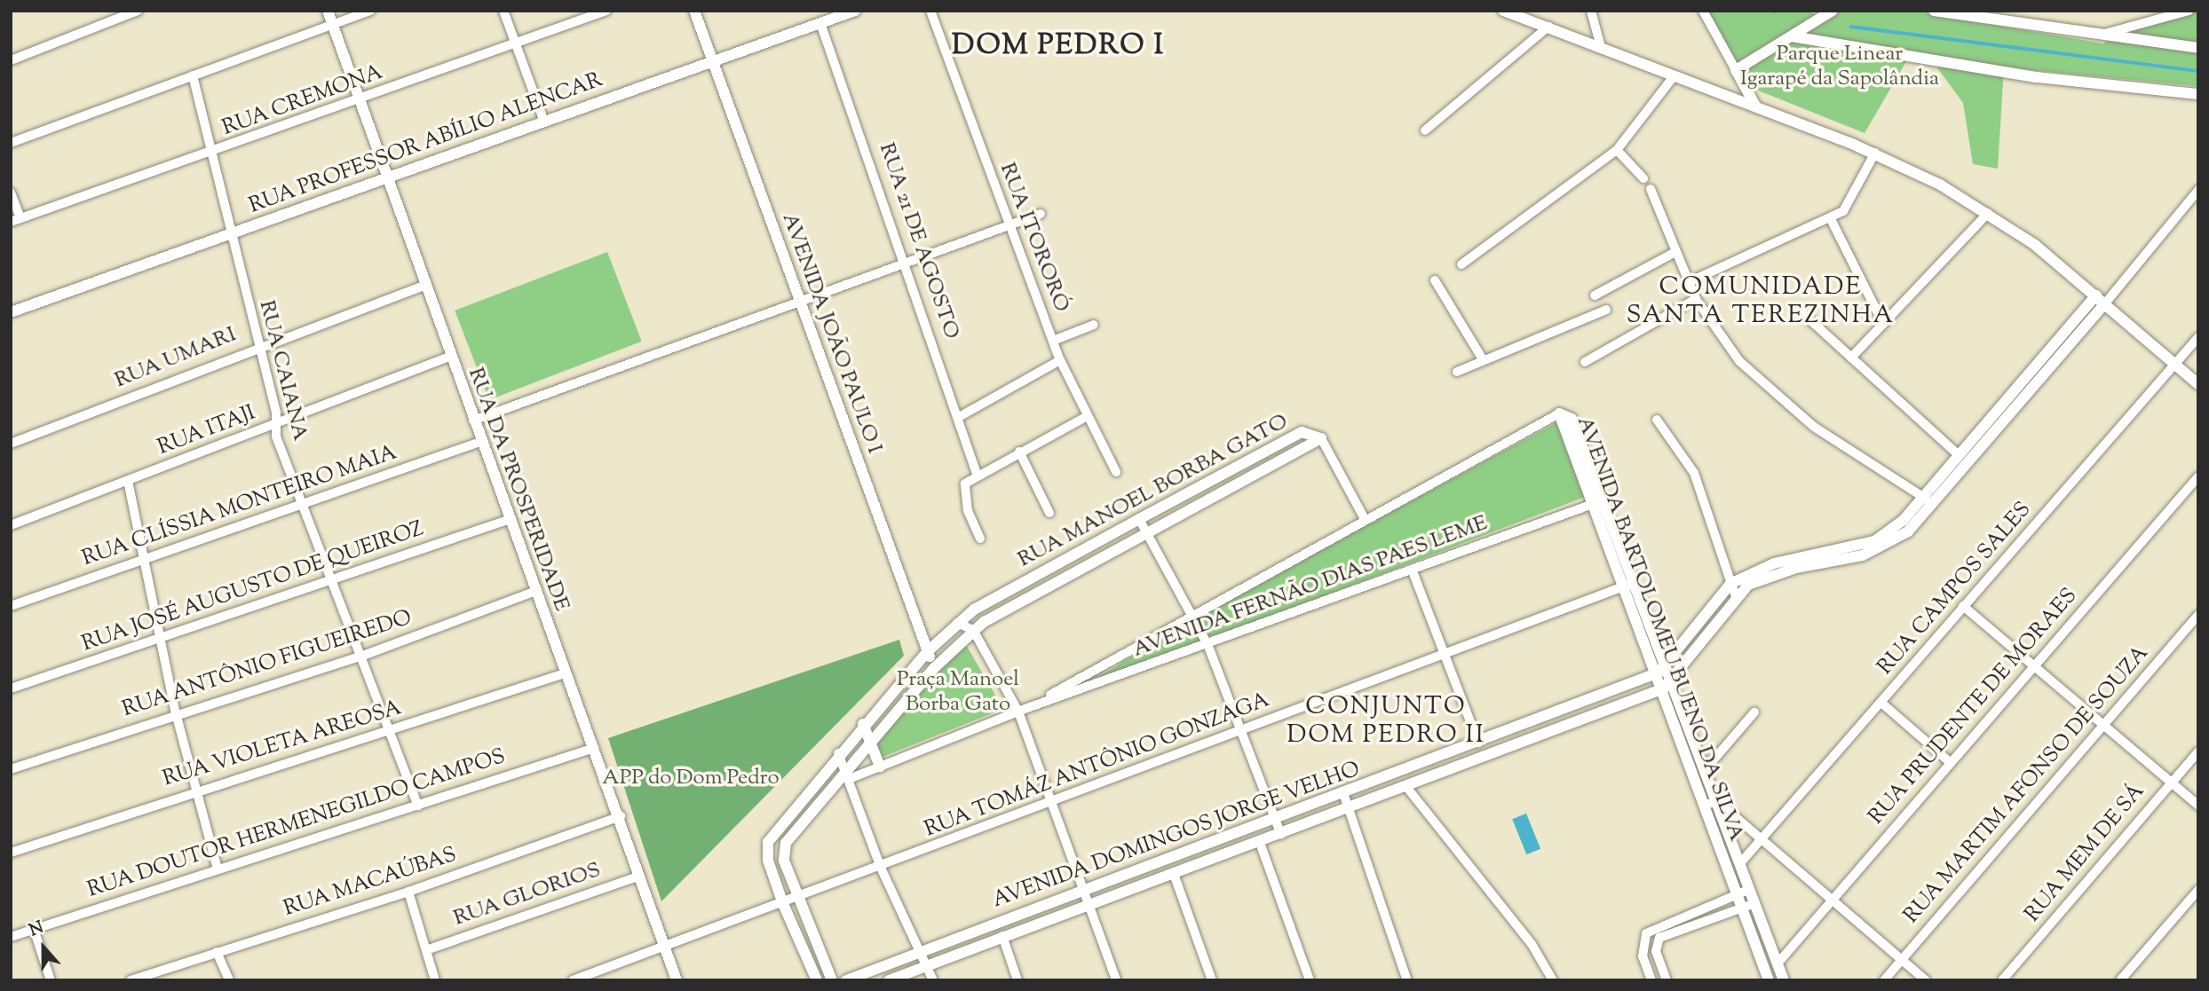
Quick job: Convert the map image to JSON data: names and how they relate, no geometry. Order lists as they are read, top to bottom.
{
  "streets": {
    "street": [
      "RUA CREMONA",
      "RUA PROFESSOR ABÍLIO ALENCAR",
      "RUA ITORORÓ",
      "RUA 21 DE AGOSTO",
      "AVENIDA JOÃO PAULO I",
      "RUA UMARI",
      "RUA CAIANA",
      "RUA ITAJI",
      "RUA DA PROSPERIDADE",
      "RUA MANOEL BORBA GATO",
      "RUA CLÍSSIA MONTEIRO MAIA",
      "RUA JOSÉ AUGUSTO DE QUEIROZ",
      "AVENIDA FERNÃO DIAS PAES LEME",
      "RUA CAMPOS SALES",
      "AVENIDA BARTOLOMEU BUENO DA SILVA",
      "RUA ANTÔNIO FIGUEIREDO",
      "RUA PRUDENTE DE MORAES",
      "RUA VIOLETA AREOSA",
      "RUA TOMÁZ ANTÔNIO GONZAGA",
      "RUA MARTIM AFONSO DE SOUZA",
      "RUA DOUTOR HERMENEGILDO CAMPOS",
      "AVENIDA DOMINGOS JORGE VELHO",
      "RUA MEM DE SÁ",
      "RUA MACAÚBAS",
      "RUA GLORIOS"
    ]
  },
  "crossings": [
    ["RUA CREMONA", "RUA CAIANA"],
    ["RUA CREMONA", "RUA DA PROSPERIDADE"],
    ["RUA PROFESSOR ABÍLIO ALENCAR", "RUA 21 DE AGOSTO"],
    ["RUA PROFESSOR ABÍLIO ALENCAR", "AVENIDA JOÃO PAULO I"],
    ["RUA PROFESSOR ABÍLIO ALENCAR", "RUA CAIANA"],
    ["RUA PROFESSOR ABÍLIO ALENCAR", "RUA DA PROSPERIDADE"],
    ["AVENIDA JOÃO PAULO I", "RUA MANOEL BORBA GATO"],
    ["RUA UMARI", "RUA CAIANA"],
    ["RUA UMARI", "RUA DA PROSPERIDADE"],
    ["RUA CAIANA", "RUA ITAJI"],
    ["RUA CAIANA", "RUA CLÍSSIA MONTEIRO MAIA"],
    ["RUA CAIANA", "RUA JOSÉ AUGUSTO DE QUEIROZ"],
    ["RUA CAIANA", "RUA ANTÔNIO FIGUEIREDO"],
    ["RUA CAIANA", "RUA VIOLETA AREOSA"],
    ["RUA CAIANA", "RUA DOUTOR HERMENEGILDO CAMPOS"],
    ["RUA ITAJI", "RUA DA PROSPERIDADE"],
    ["RUA DA PROSPERIDADE", "RUA CLÍSSIA MONTEIRO MAIA"],
    ["RUA DA PROSPERIDADE", "RUA JOSÉ AUGUSTO DE QUEIROZ"],
    ["RUA DA PROSPERIDADE", "RUA ANTÔNIO FIGUEIREDO"],
    ["RUA DA PROSPERIDADE", "RUA VIOLETA AREOSA"],
    ["RUA DA PROSPERIDADE", "RUA TOMÁZ ANTÔNIO GONZAGA"],
    ["RUA DA PROSPERIDADE", "RUA DOUTOR HERMENEGILDO CAMPOS"],
    ["RUA DA PROSPERIDADE", "RUA MACAÚBAS"],
    ["RUA DA PROSPERIDADE", "RUA GLORIOS"],
    ["RUA MANOEL BORBA GATO", "AVENIDA FERNÃO DIAS PAES LEME"],
    ["RUA MANOEL BORBA GATO", "RUA TOMÁZ ANTÔNIO GONZAGA"],
    ["AVENIDA FERNÃO DIAS PAES LEME", "AVENIDA BARTOLOMEU BUENO DA SILVA"],
    ["RUA CAMPOS SALES", "AVENIDA BARTOLOMEU BUENO DA SILVA"],
    ["AVENIDA BARTOLOMEU BUENO DA SILVA", "RUA PRUDENTE DE MORAES"],
    ["AVENIDA BARTOLOMEU BUENO DA SILVA", "RUA TOMÁZ ANTÔNIO GONZAGA"],
    ["AVENIDA BARTOLOMEU BUENO DA SILVA", "AVENIDA DOMINGOS JORGE VELHO"]
  ],
  "districts": ["DOM PEDRO I", "COMUNIDADE SANTA TEREZINHA", "CONJUNTO DOM PEDRO II"],
  "parks": ["Parque Linear Igarapé da Sapolândia", "Praça Manoel Borba Gato", "APP do Dom Pedro"],
  "north": "top"
}
